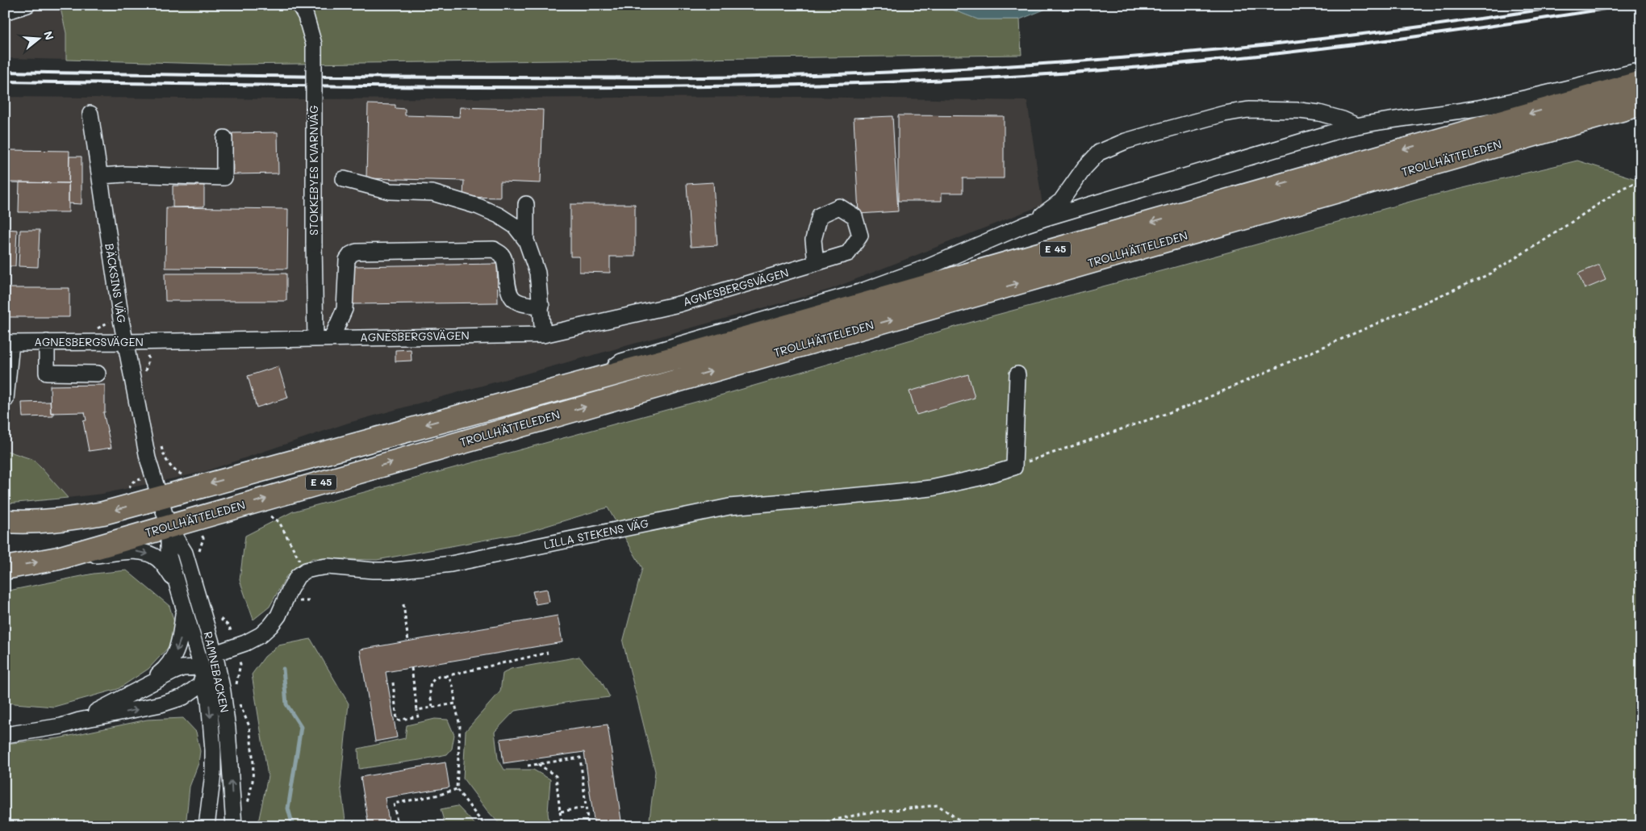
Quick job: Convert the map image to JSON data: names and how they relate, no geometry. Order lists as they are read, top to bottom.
{
  "streets": {
    "highway": ["TROLLHÄTTELEDEN", "E 45"],
    "street": [
      "STOKKEBYES KVARNVÄG",
      "BÄCKSINS VÄG",
      "AGNESBERGSVÄGEN",
      "LILLA STEKENS VÄG",
      "RAMNEBACKEN"
    ]
  },
  "crossings": [
    ["TROLLHÄTTELEDEN", "BÄCKSINS VÄG"],
    ["TROLLHÄTTELEDEN", "RAMNEBACKEN"],
    ["STOKKEBYES KVARNVÄG", "AGNESBERGSVÄGEN"],
    ["BÄCKSINS VÄG", "AGNESBERGSVÄGEN"],
    ["BÄCKSINS VÄG", "RAMNEBACKEN"]
  ],
  "north": "right"
}
